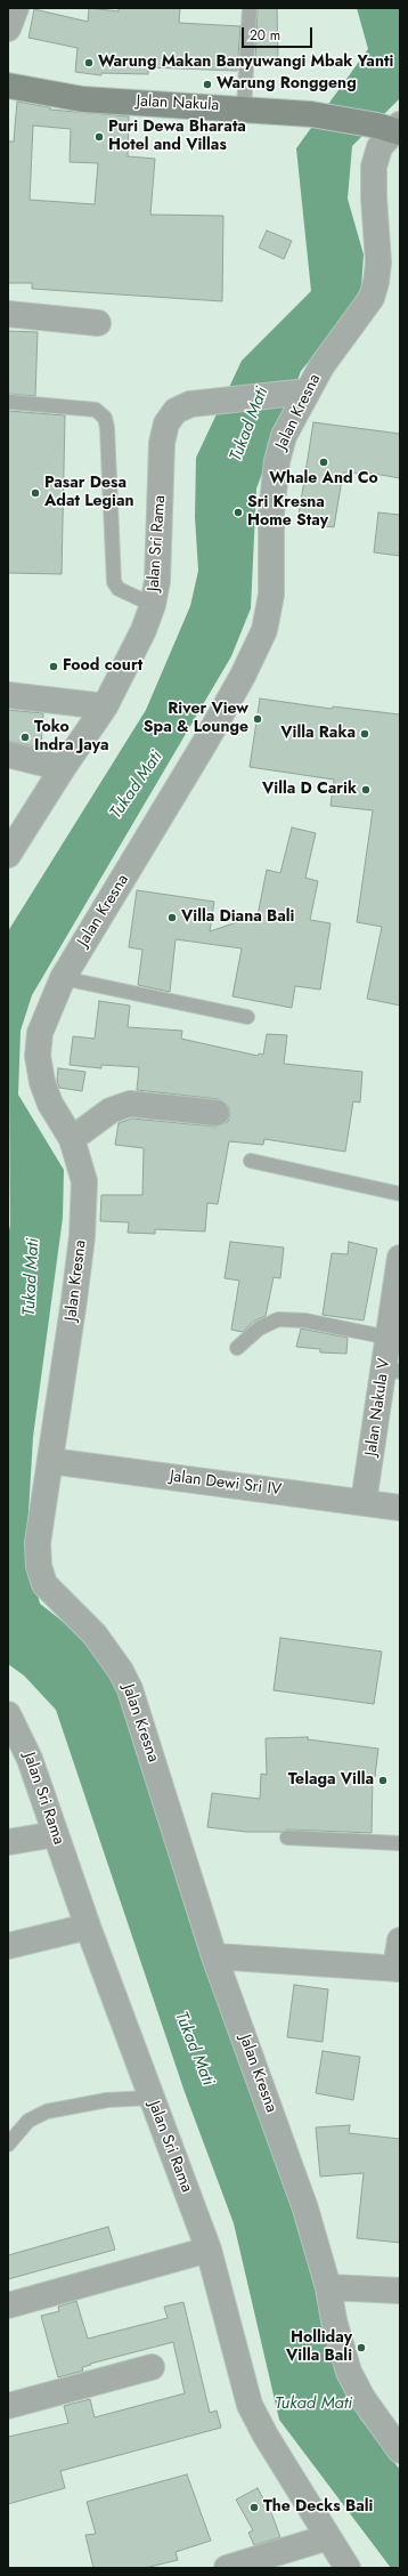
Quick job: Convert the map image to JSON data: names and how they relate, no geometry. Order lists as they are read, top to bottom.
{
  "streets": {
    "main road": ["Jalan Nakula"],
    "street": [
      "Jalan Kresna",
      "Jalan Sri Rama",
      "Jalan Nakula V",
      "Jalan Dewi Sri IV"
    ]
  },
  "crossings": [
    ["Jalan Nakula", "Jalan Kresna"],
    ["Jalan Kresna", "Jalan Sri Rama"],
    ["Jalan Kresna", "Jalan Dewi Sri IV"],
    ["Jalan Nakula V", "Jalan Dewi Sri IV"]
  ],
  "water": ["Tukad Mati"],
  "places": [
    "Warung Makan Banyuwangi Mbak Yanti",
    "Warung Ronggeng",
    "Puri Dewa Bharata Hotel and Villas",
    "Whale And Co",
    "Pasar Desa Adat Legian",
    "Sri Kresna Home Stay",
    "Food court",
    "River View Spa & Lounge",
    "Villa Raka",
    "Toko Indra Jaya",
    "Villa D Carik",
    "Villa Diana Bali",
    "Telaga Villa",
    "Holliday Villa Bali",
    "The Decks Bali"
  ],
  "scale_bar": "20 m"
}
